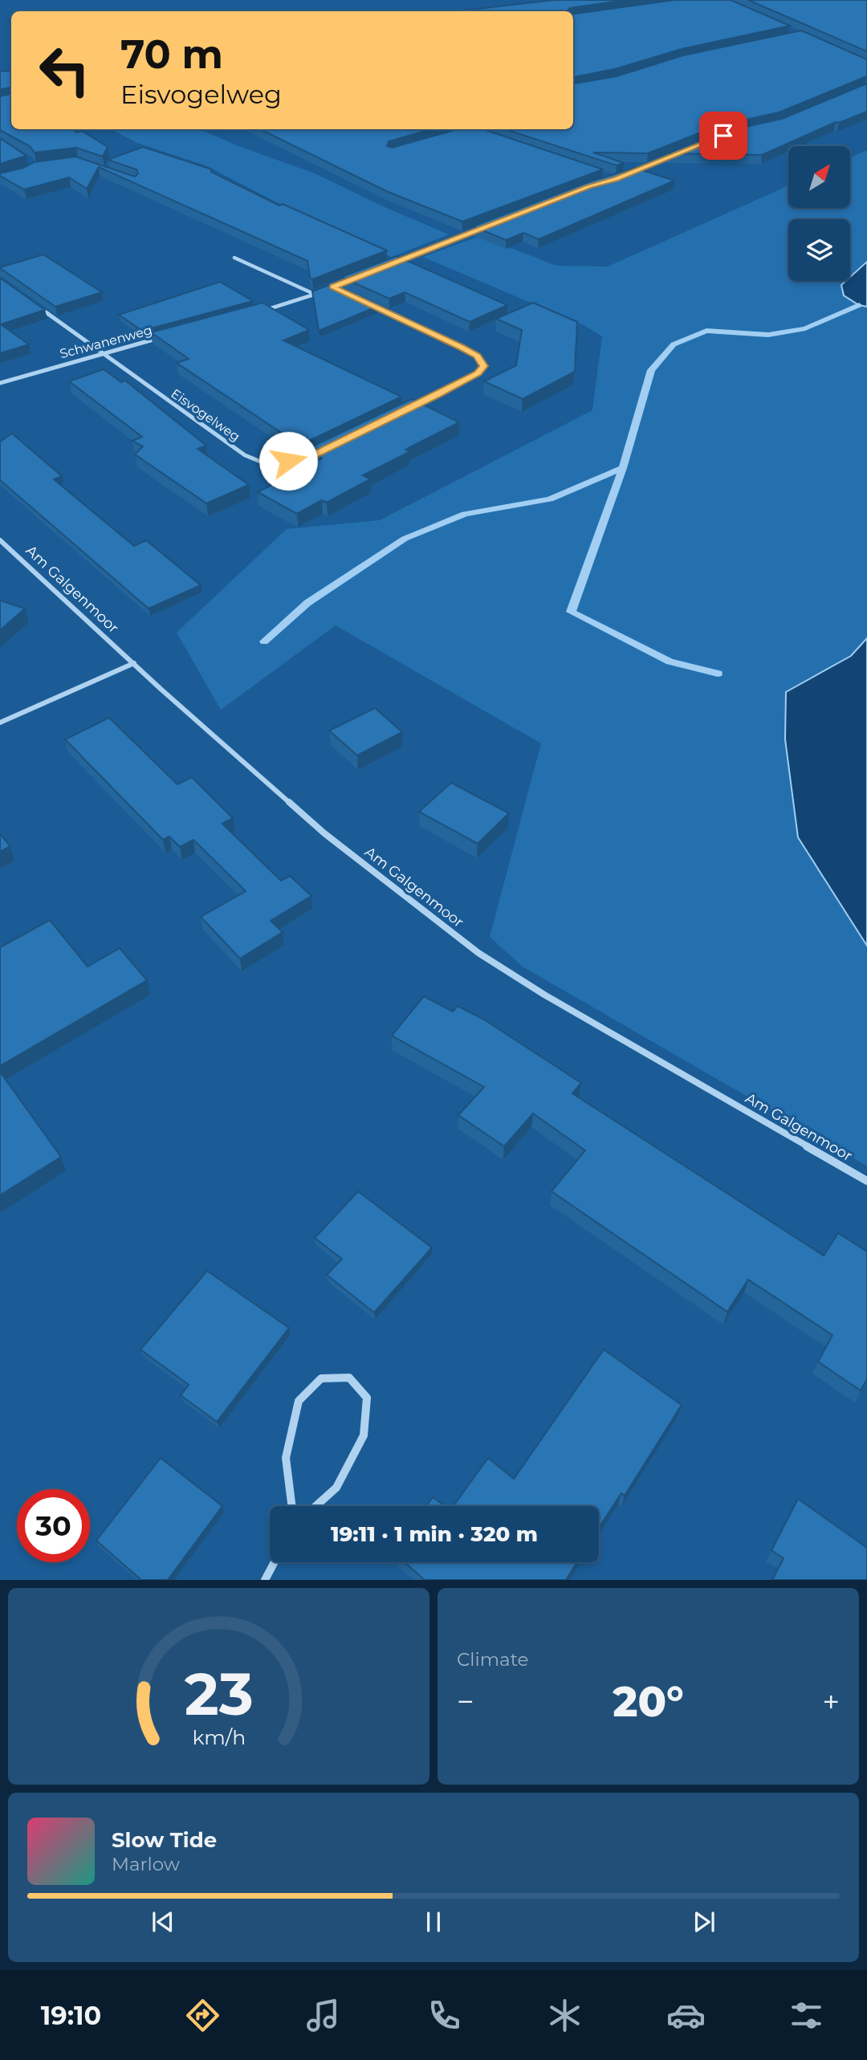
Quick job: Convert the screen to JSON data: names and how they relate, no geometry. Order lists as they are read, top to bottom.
{
  "streets": {
    "street": ["Schwanenweg", "Eisvogelweg", "Am Galgenmoor"]
  },
  "crossings": [
    ["Schwanenweg", "Eisvogelweg"]
  ],
  "north": "top right",
  "page": {
    "turn": ["70 m", "Eisvogelweg"],
    "limit": "30",
    "trip": "19:11 · 1 min · 320 m",
    "tile": "Climate",
    "heat": ["−", "20°", "+"],
    "song": ["Slow Tide", "Marlow"],
    "tabs": "19:10",
    "gauge": ["23", "km/h"]
  }
}
